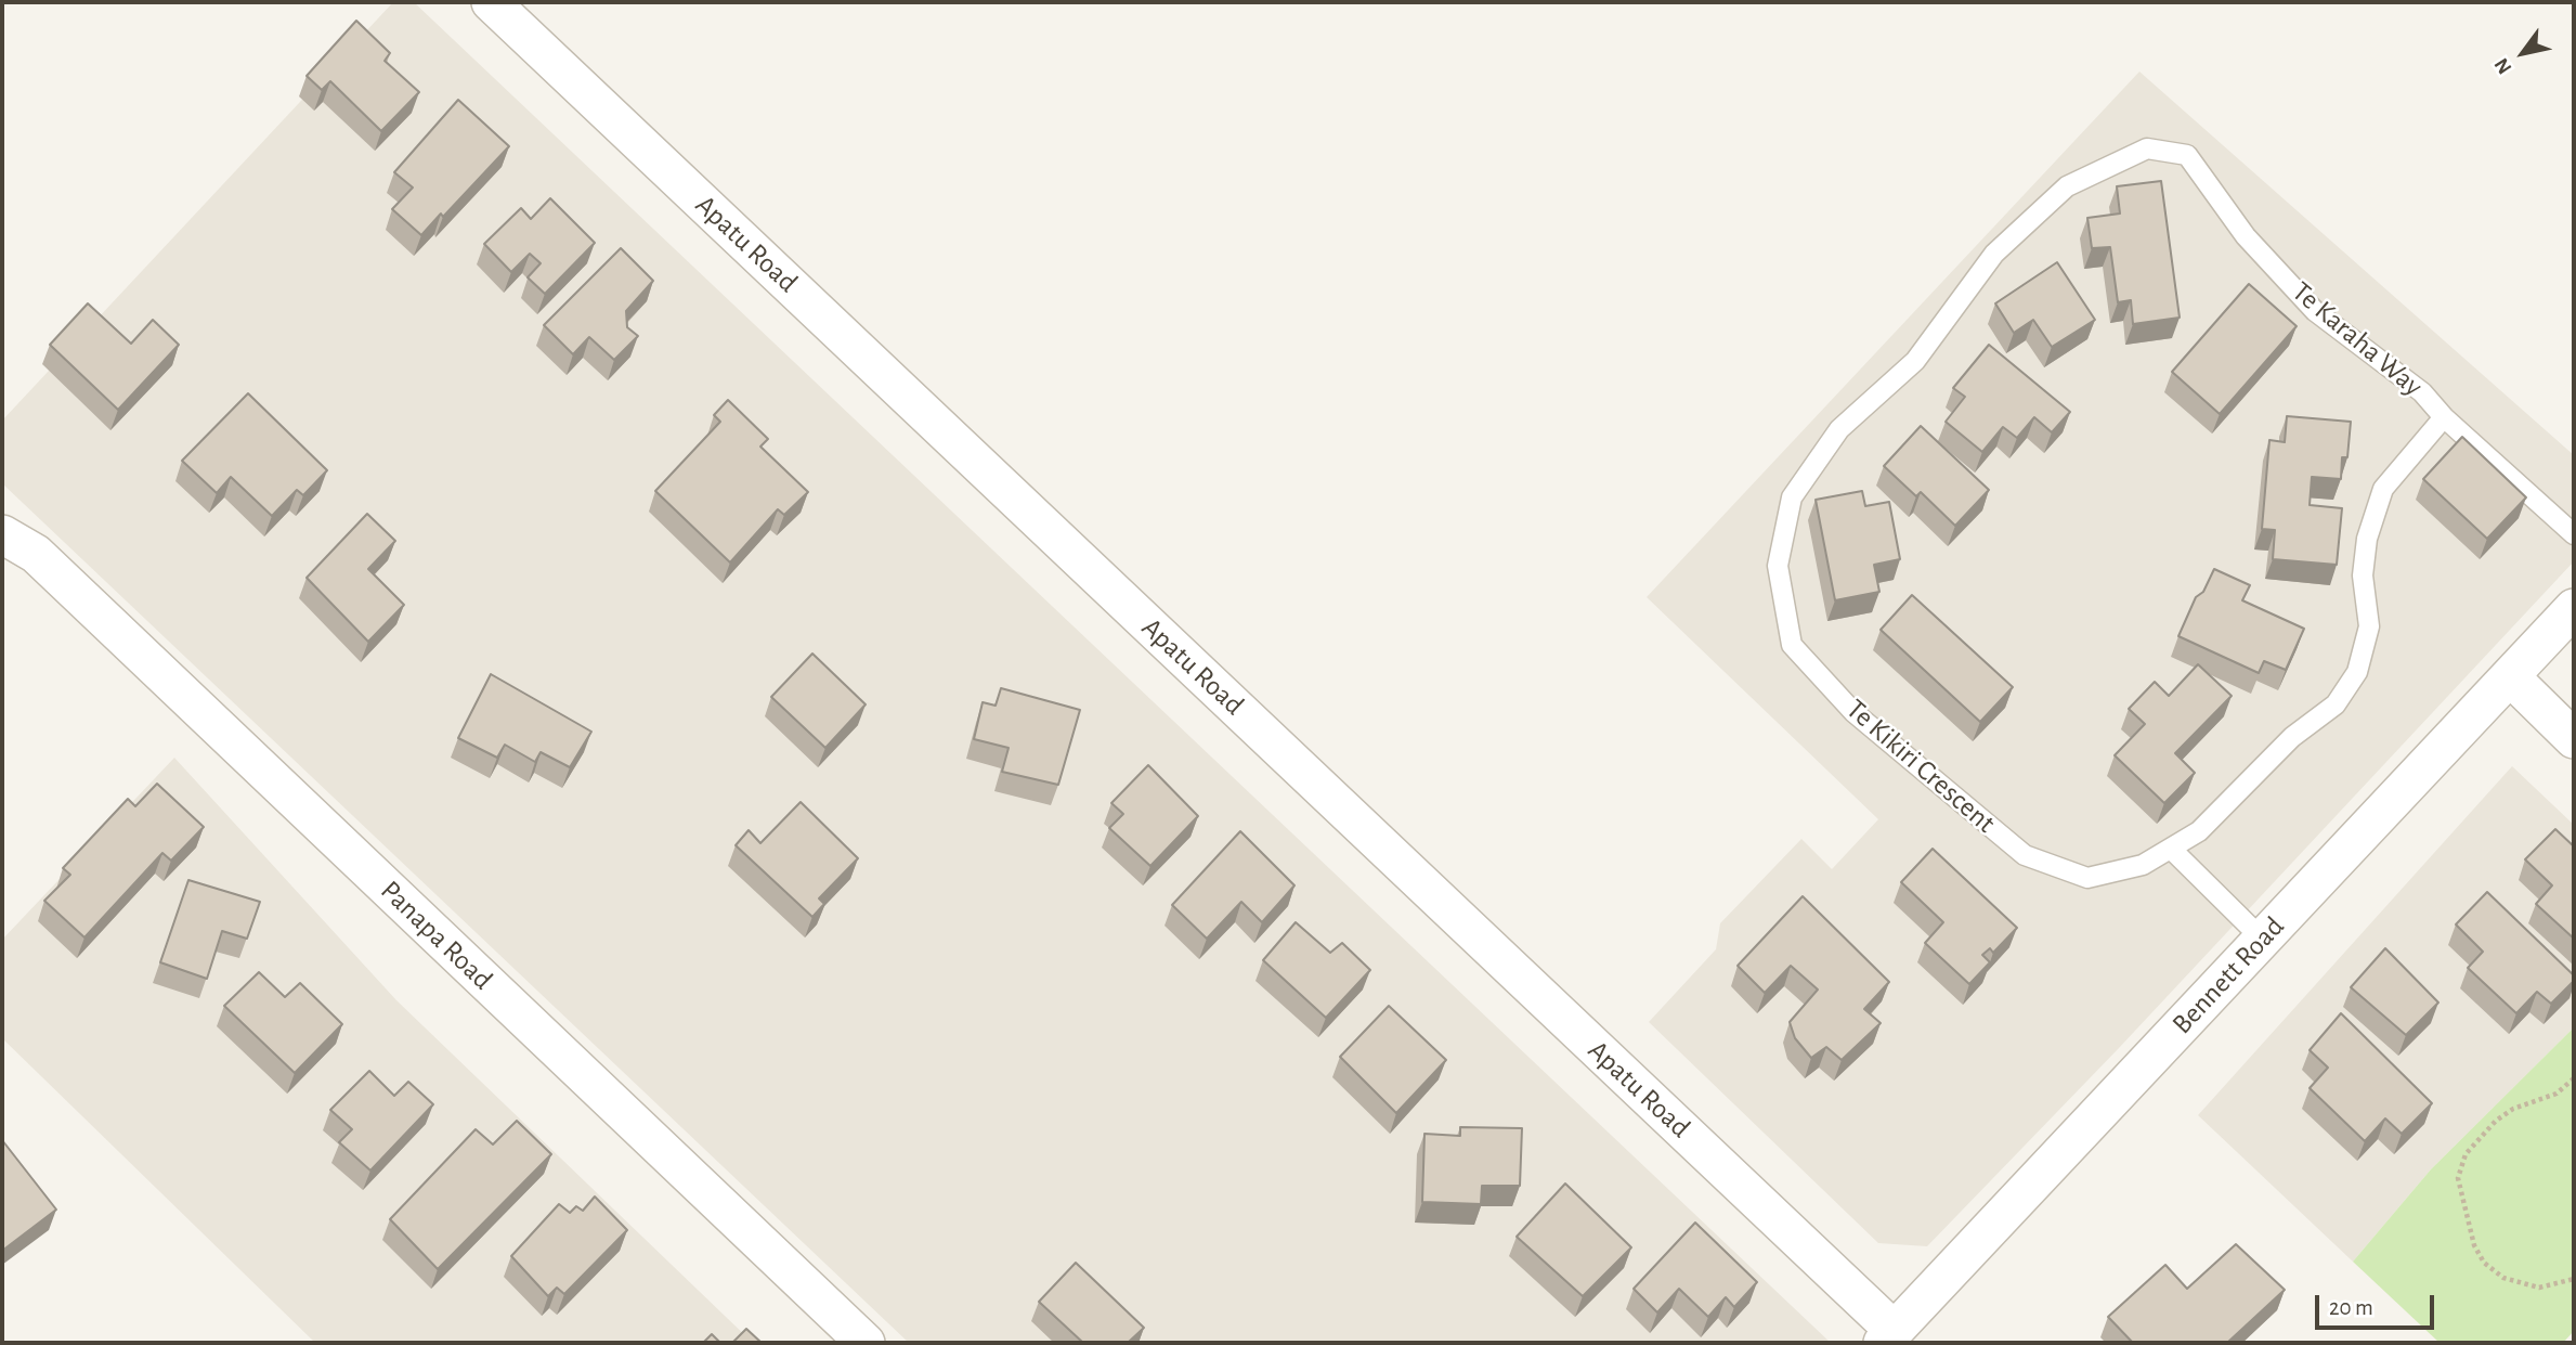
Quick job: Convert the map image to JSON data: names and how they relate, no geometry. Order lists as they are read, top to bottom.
{
  "streets": {
    "street": ["Apatu Road", "Panapa Road", "Bennett Road"],
    "lane": ["Te Karaha Way", "Te Kikiri Crescent"]
  },
  "crossings": [
    ["Apatu Road", "Bennett Road"],
    ["Te Karaha Way", "Te Kikiri Crescent"]
  ],
  "scale_bar": "20 m",
  "north": "bottom left"
}
